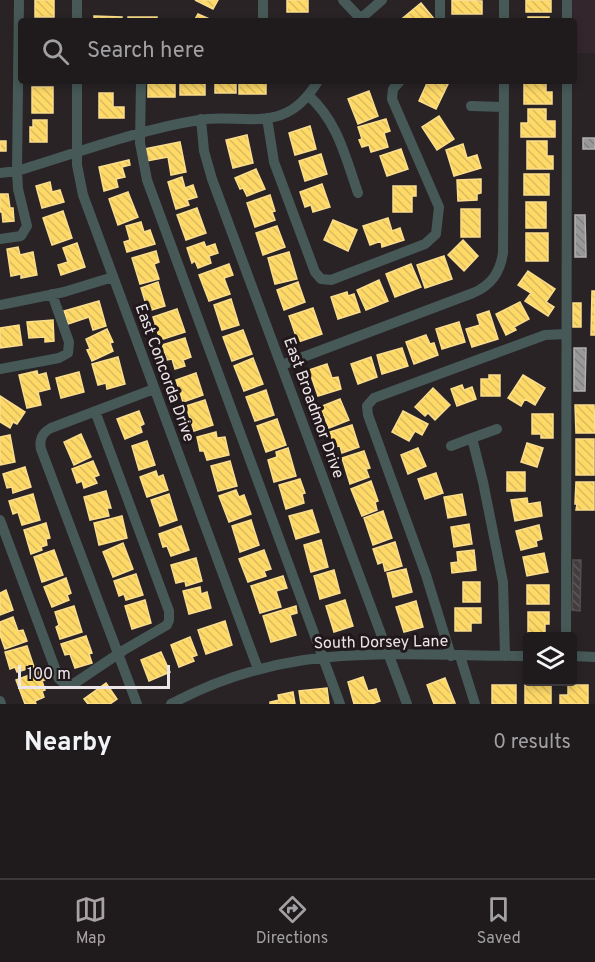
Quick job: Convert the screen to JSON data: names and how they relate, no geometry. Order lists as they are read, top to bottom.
{
  "streets": {
    "street": ["East Concorda Drive", "East Broadmor Drive", "South Dorsey Lane"]
  },
  "crossings": [
    ["East Concorda Drive", "South Dorsey Lane"],
    ["East Broadmor Drive", "South Dorsey Lane"]
  ],
  "scale_bar": "100 m",
  "page": {
    "search": "Search here",
    "scale": "100 m",
    "heading": ["Nearby", "0 results"],
    "nav": ["Map", "Directions", "Saved"]
  }
}
